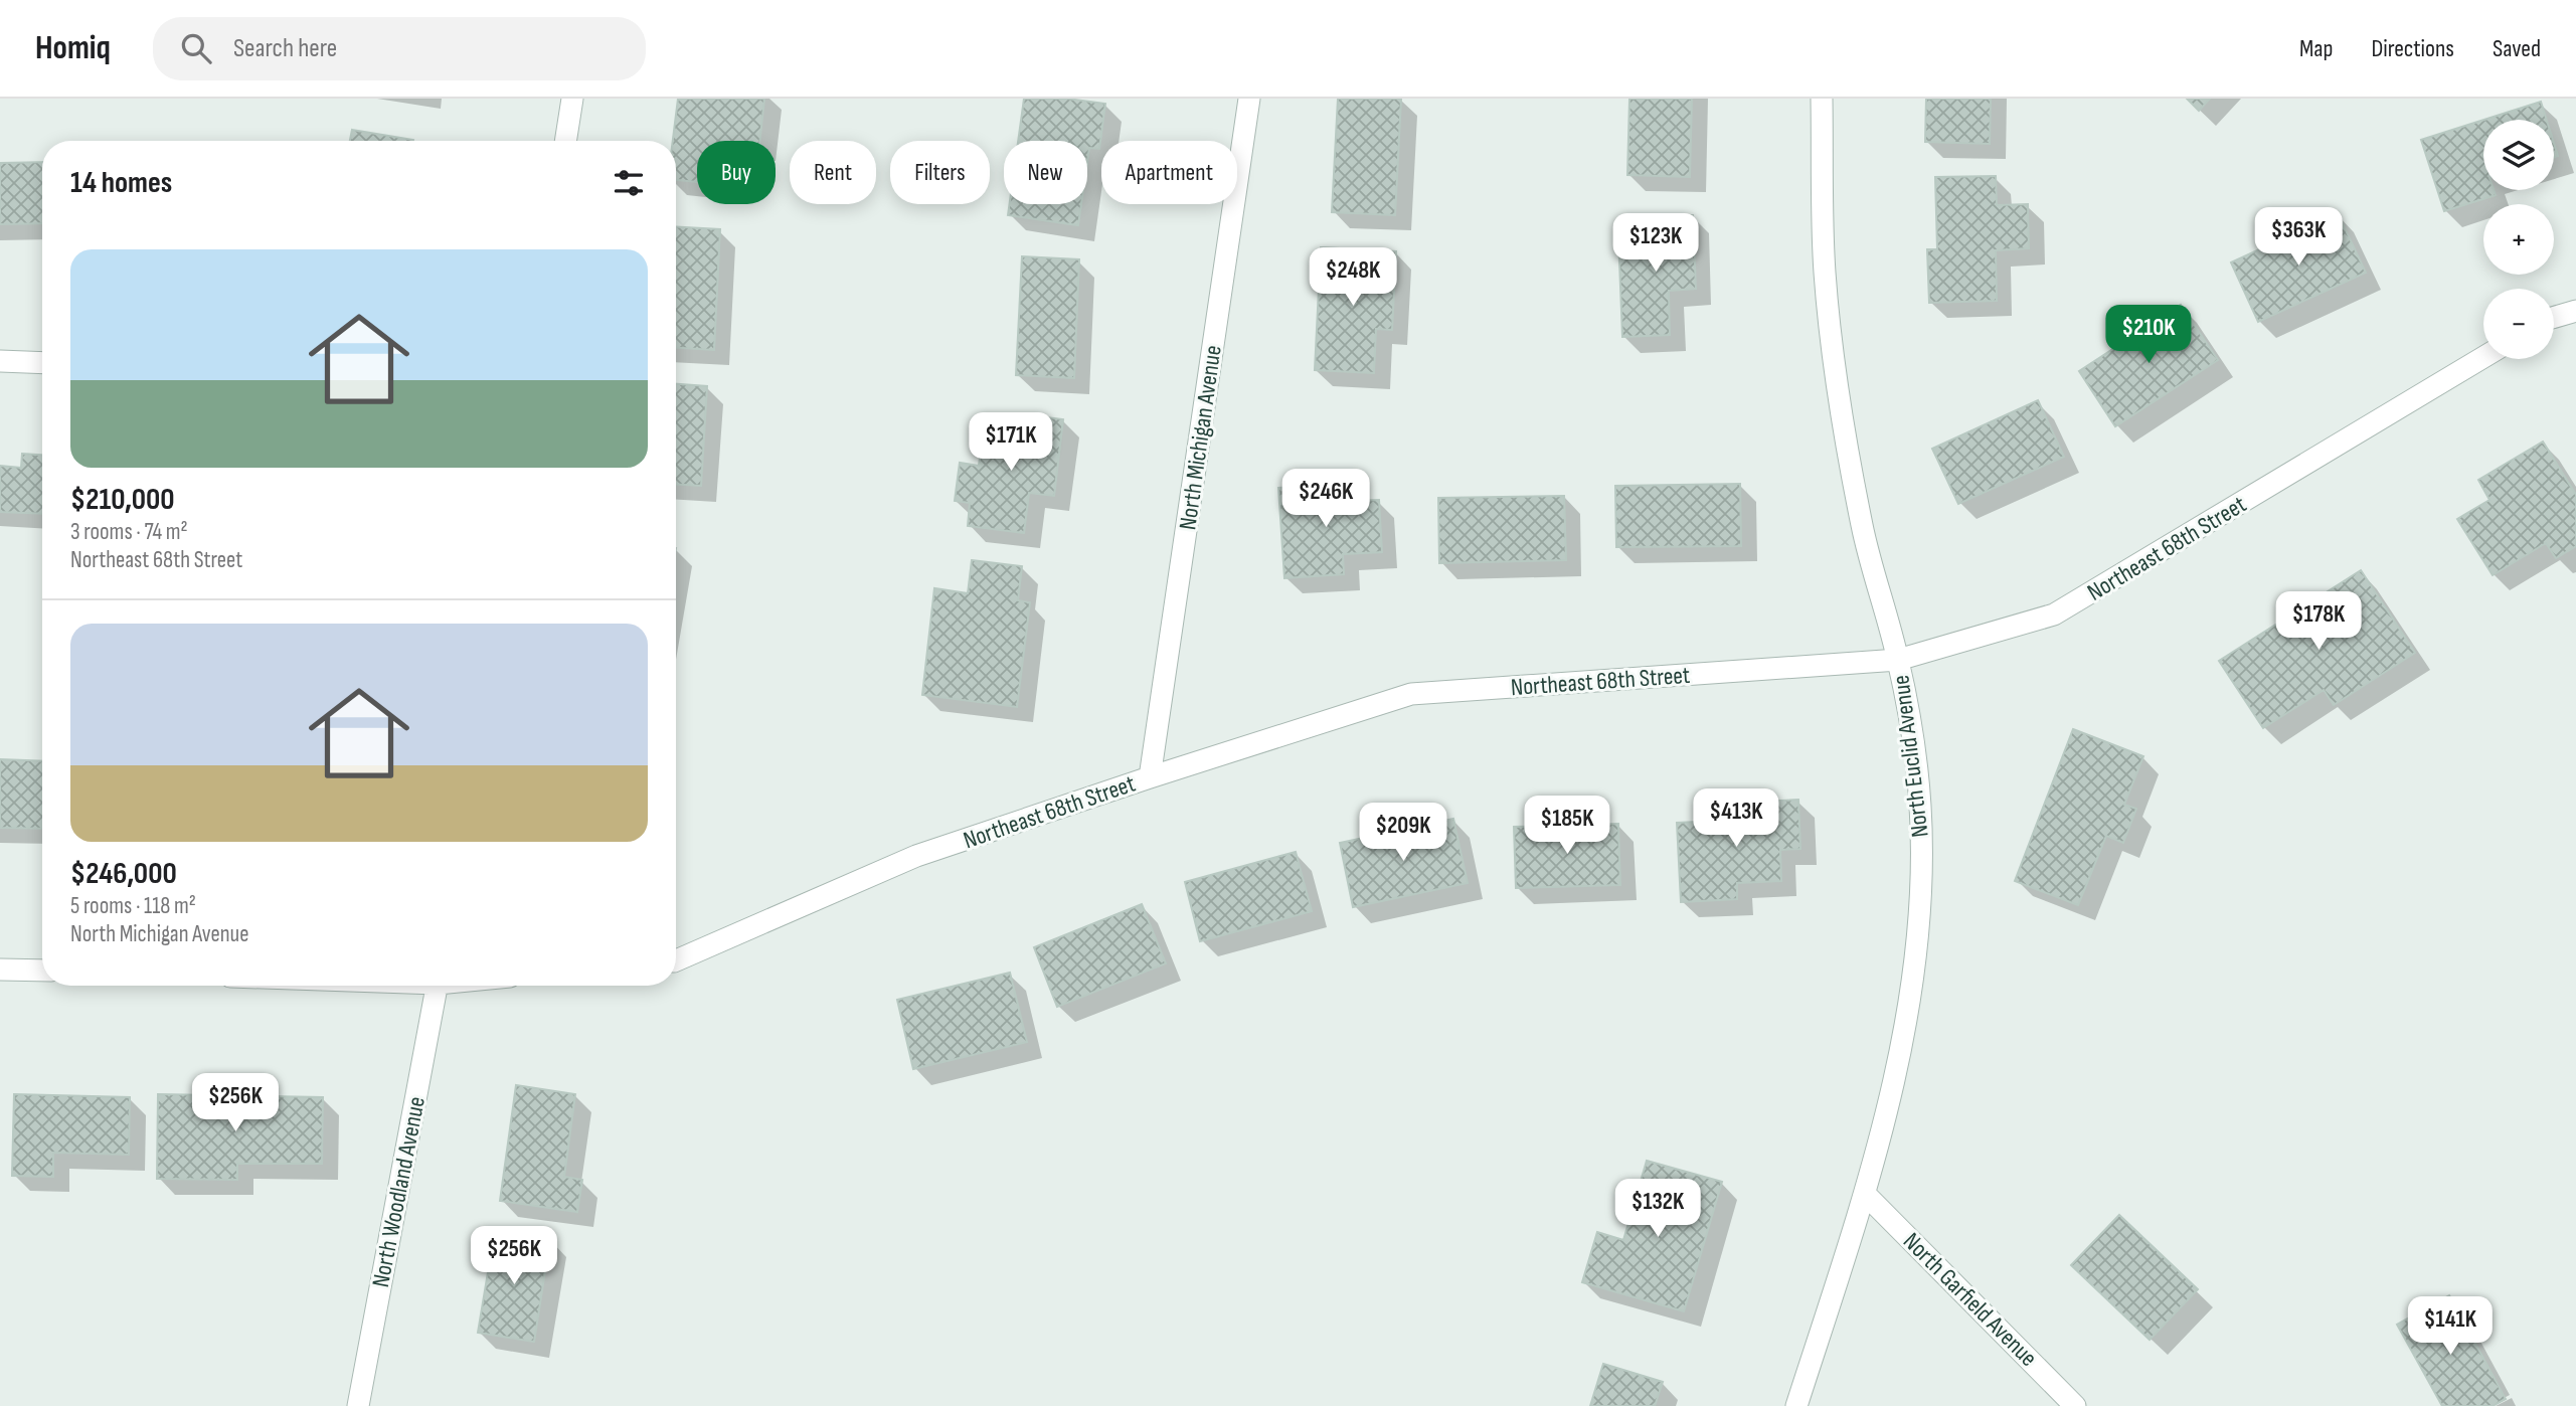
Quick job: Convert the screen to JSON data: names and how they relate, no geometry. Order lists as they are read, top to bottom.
{
  "streets": {
    "street": [
      "North Michigan Avenue",
      "Northeast 68th Street",
      "North Euclid Avenue",
      "North Woodland Avenue",
      "North Garfield Avenue"
    ]
  },
  "crossings": [
    ["North Michigan Avenue", "Northeast 68th Street"],
    ["Northeast 68th Street", "North Euclid Avenue"],
    ["North Euclid Avenue", "North Garfield Avenue"]
  ],
  "page": {
    "header": "Homiq",
    "search": "Search here",
    "nav": ["Map", "Directions", "Saved"],
    "map_buttons": ["+", "−"],
    "chip": [
      "Buy",
      "Rent",
      "Filters",
      "New",
      "Apartment"
    ],
    "heading": "14 homes",
    "price": [
      "$363K",
      "$123K",
      "$248K",
      "$210K",
      "$171K",
      "$246K",
      "$178K",
      "$413K",
      "$185K",
      "$209K",
      "$256K",
      "$132K",
      "$256K",
      "$141K"
    ],
    "list": [
      {
        "name": "$210,000",
        "note": "3 rooms · 74 m² · Northeast 68th Street"
      },
      {
        "name": "$246,000",
        "note": "5 rooms · 118 m² · North Michigan Avenue"
      }
    ]
  }
}
